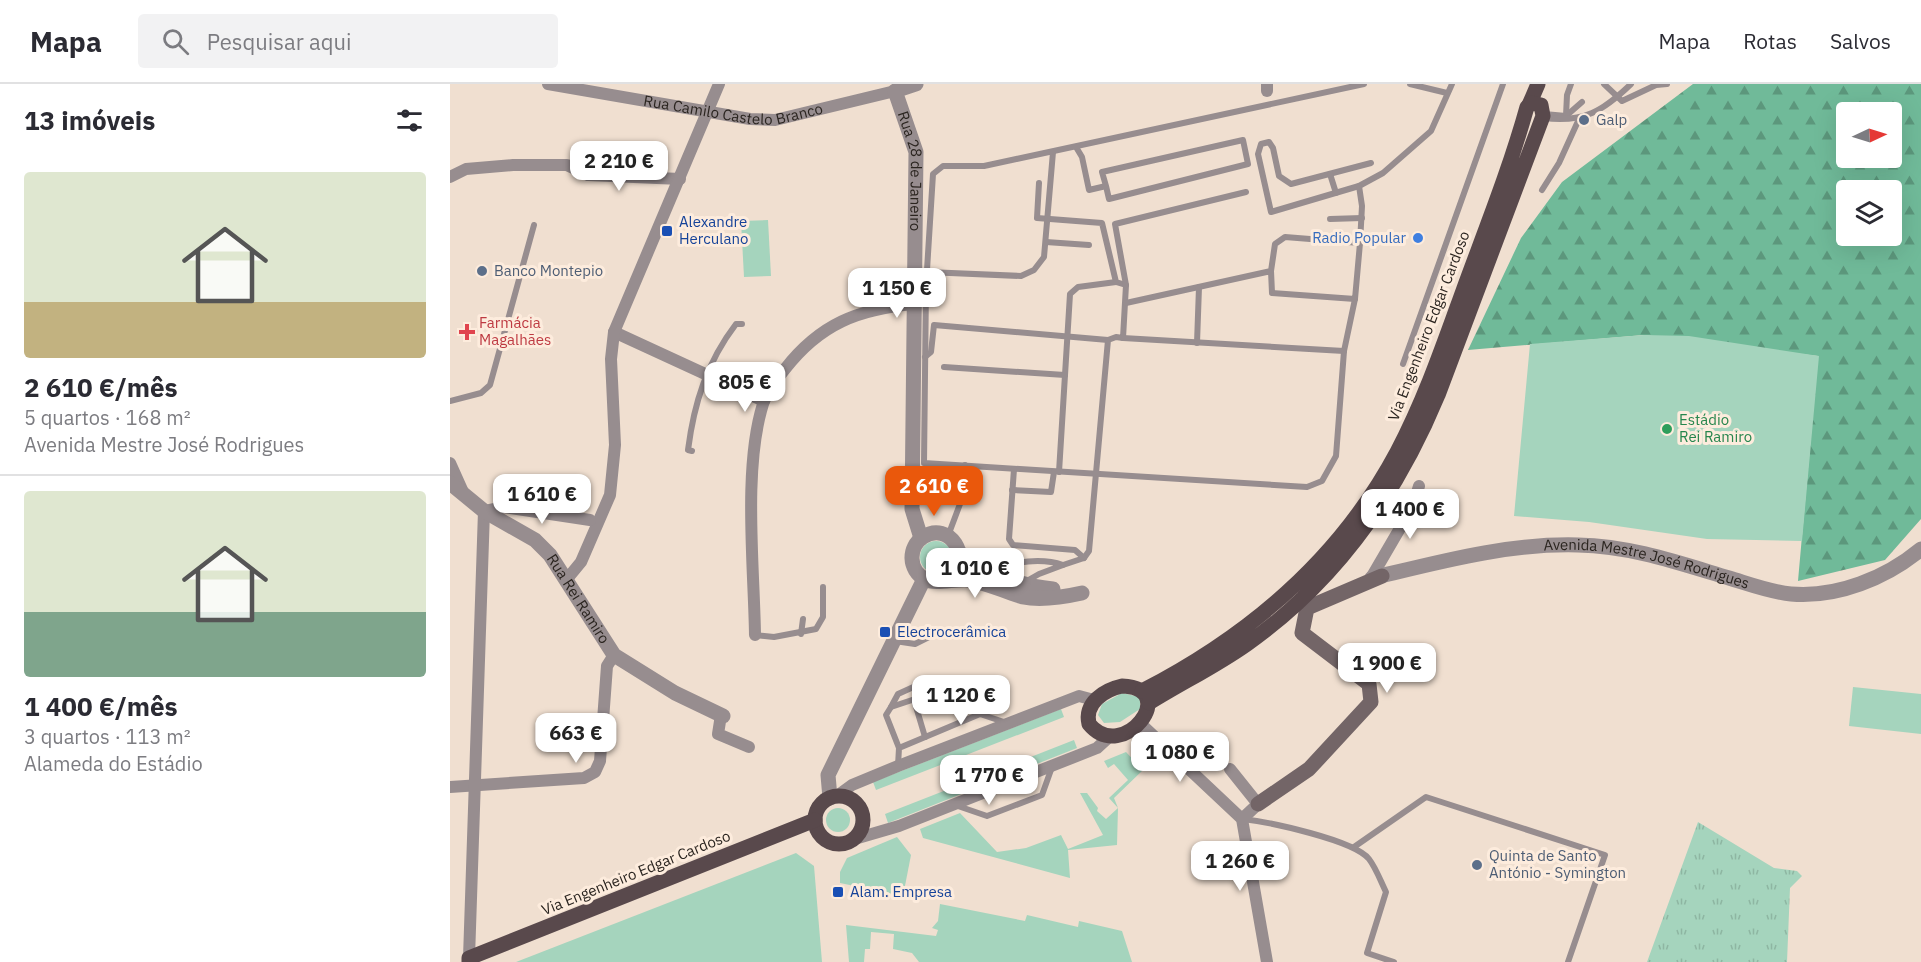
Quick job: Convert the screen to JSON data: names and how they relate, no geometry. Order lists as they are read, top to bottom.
{
  "streets": {
    "main road": ["Via Engenheiro Edgar Cardoso"],
    "street": [
      "Rua Camilo Castelo Branco",
      "Rua 28 de Janeiro",
      "Avenida Mestre José Rodrigues",
      "Rua Rei Ramiro"
    ]
  },
  "crossings": [
    ["Rua Camilo Castelo Branco", "Rua 28 de Janeiro"]
  ],
  "places": {
    "other": [
      "Galp",
      "Radio Popular",
      "Banco Montepio",
      "Estádio Rei Ramiro",
      "Quinta de Santo António - Symington"
    ],
    "transit": ["Alexandre Herculano", "Electrocerâmica", "Alam. Empresa"],
    "health": ["Farmácia Magalhães"]
  },
  "north": "right",
  "page": {
    "header": "Mapa",
    "search": "Pesquisar aqui",
    "nav": ["Mapa", "Rotas", "Salvos"],
    "heading": "13 imóveis",
    "price": [
      "2 210 €",
      "1 150 €",
      "805 €",
      "2 610 €",
      "1 610 €",
      "1 400 €",
      "1 010 €",
      "1 900 €",
      "1 120 €",
      "663 €",
      "1 080 €",
      "1 770 €",
      "1 260 €"
    ],
    "list": [
      {
        "name": "2 610 €/mês",
        "note": "5 quartos · 168 m² · Avenida Mestre José Rodrigues"
      },
      {
        "name": "1 400 €/mês",
        "note": "3 quartos · 113 m² · Alameda do Estádio"
      }
    ]
  }
}
